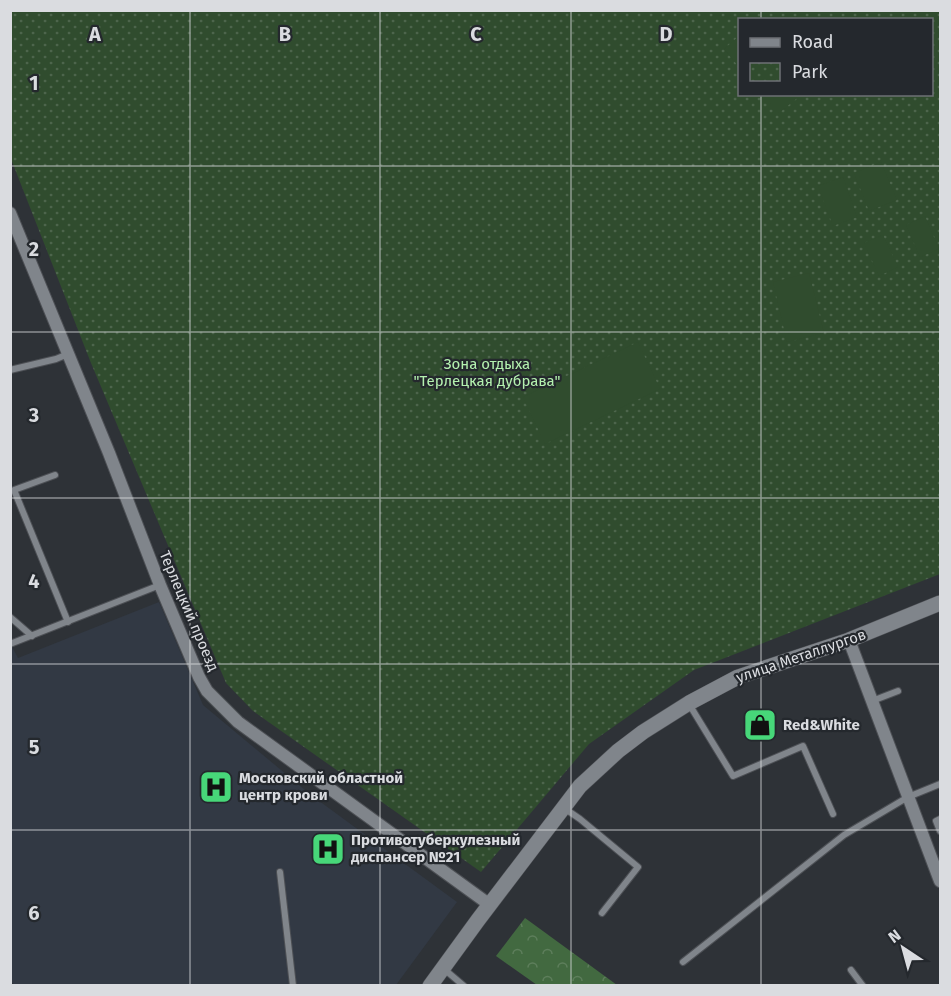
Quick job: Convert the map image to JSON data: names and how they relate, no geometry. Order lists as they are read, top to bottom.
{
  "streets": {
    "street": ["Терлецкий проезд", "улица Металлургов"]
  },
  "crossings": [
    ["Терлецкий проезд", "улица Металлургов"]
  ],
  "parks": ["Зона отдыха \"Терлецкая дубрава\""],
  "places": {
    "shop": ["Red&White"],
    "hospital": ["Московский областной центр крови", "Противотуберкулезный диспансер №21"]
  },
  "legend": ["Road", "Park"],
  "north": "top left",
  "grid": {
    "columns": [
      "A",
      "B",
      "C",
      "D"
    ],
    "rows": [
      "1",
      "2",
      "3",
      "4",
      "5",
      "6"
    ]
  }
}
